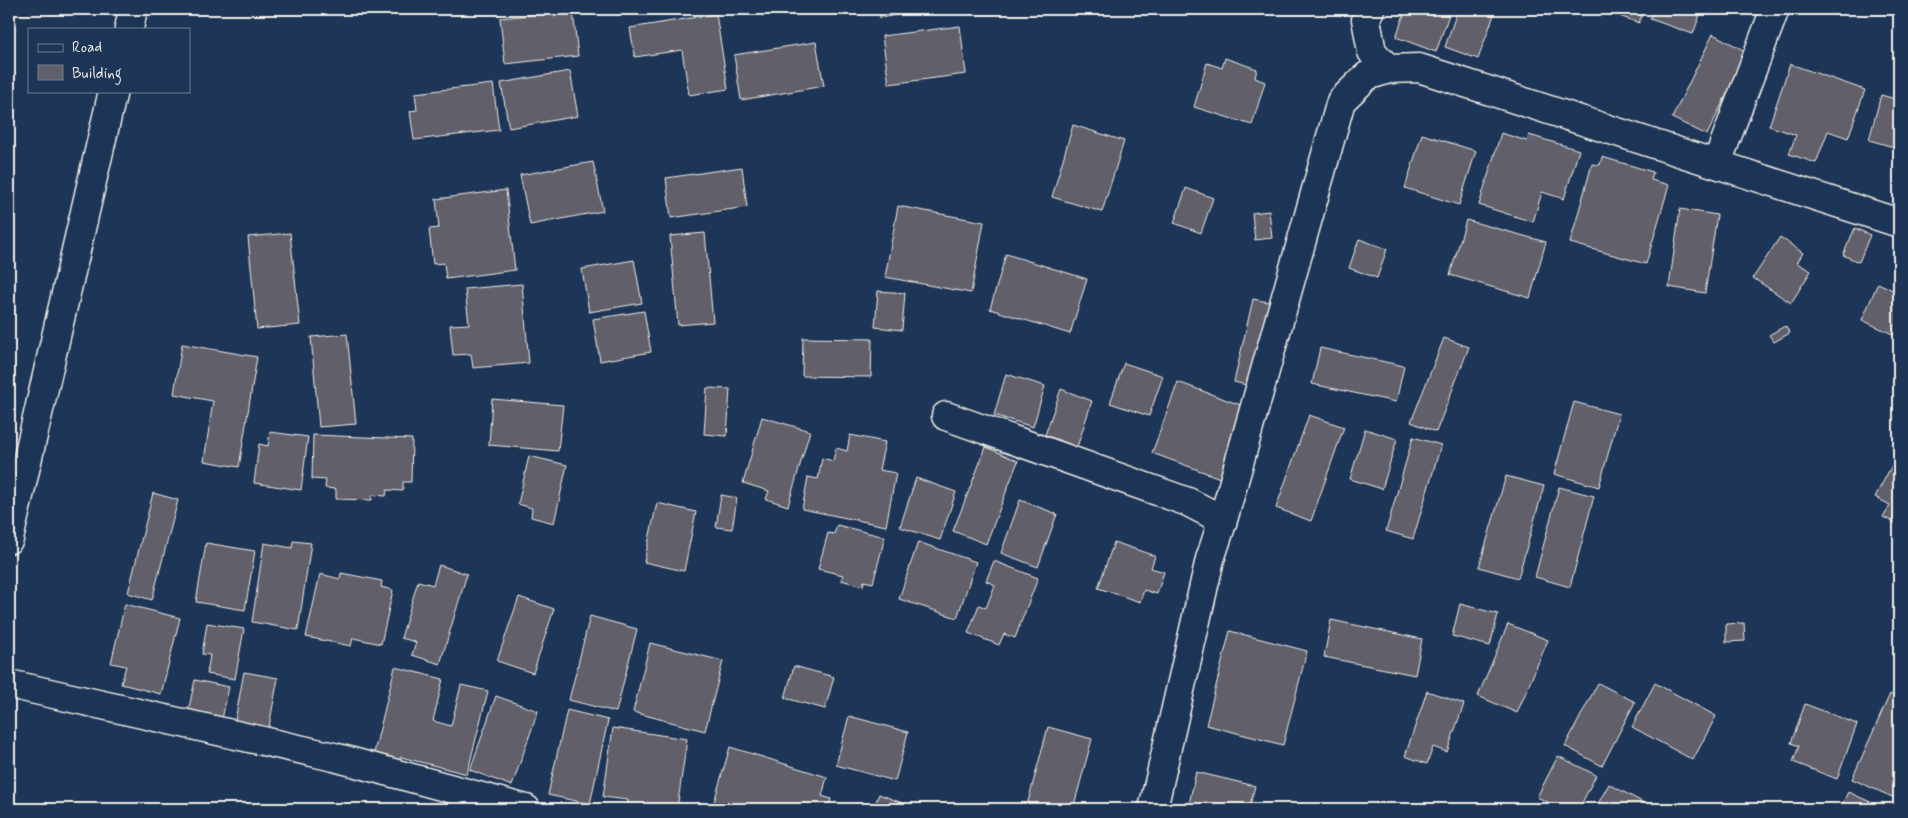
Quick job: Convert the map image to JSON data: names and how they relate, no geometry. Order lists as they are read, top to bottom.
{
  "legend": ["Road", "Building"]
}
